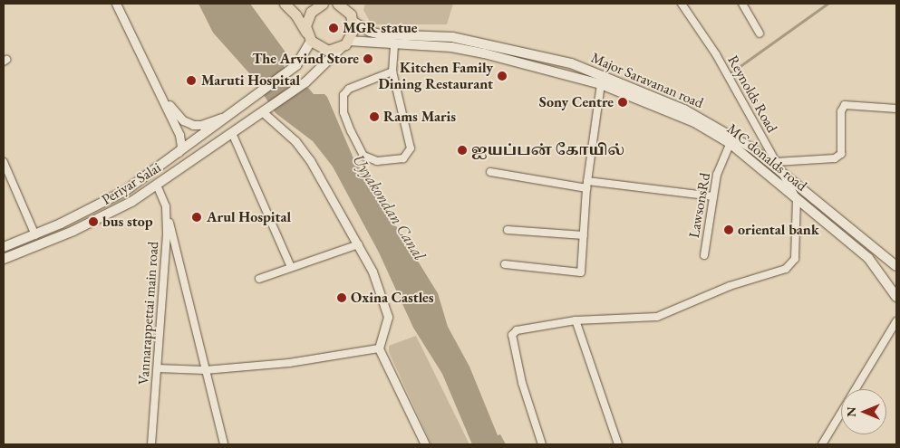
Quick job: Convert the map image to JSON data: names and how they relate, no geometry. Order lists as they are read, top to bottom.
{
  "streets": {
    "main road": ["Major Saravanan road", "MC donalds road", "Periyar Salai"],
    "street": ["Reynolds Road", "LawsonsRd", "Vannarappettai main road"]
  },
  "crossings": [
    ["Major Saravanan road", "Reynolds Road"],
    ["Major Saravanan road", "MC donalds road"],
    ["Major Saravanan road", "Periyar Salai"],
    ["Major Saravanan road", "LawsonsRd"],
    ["Reynolds Road", "MC donalds road"],
    ["MC donalds road", "LawsonsRd"],
    ["Periyar Salai", "Vannarappettai main road"]
  ],
  "water": ["Uyyakondan Canal"],
  "places": [
    "MGR statue",
    "The Arvind Store",
    "Kitchen Family Dining Restaurant",
    "Maruti Hospital",
    "Sony Centre",
    "Rams Maris",
    "ஐயப்பன் கோயில்",
    "Arul Hospital",
    "bus stop",
    "oriental bank",
    "Oxina Castles"
  ],
  "north": "left"
}
